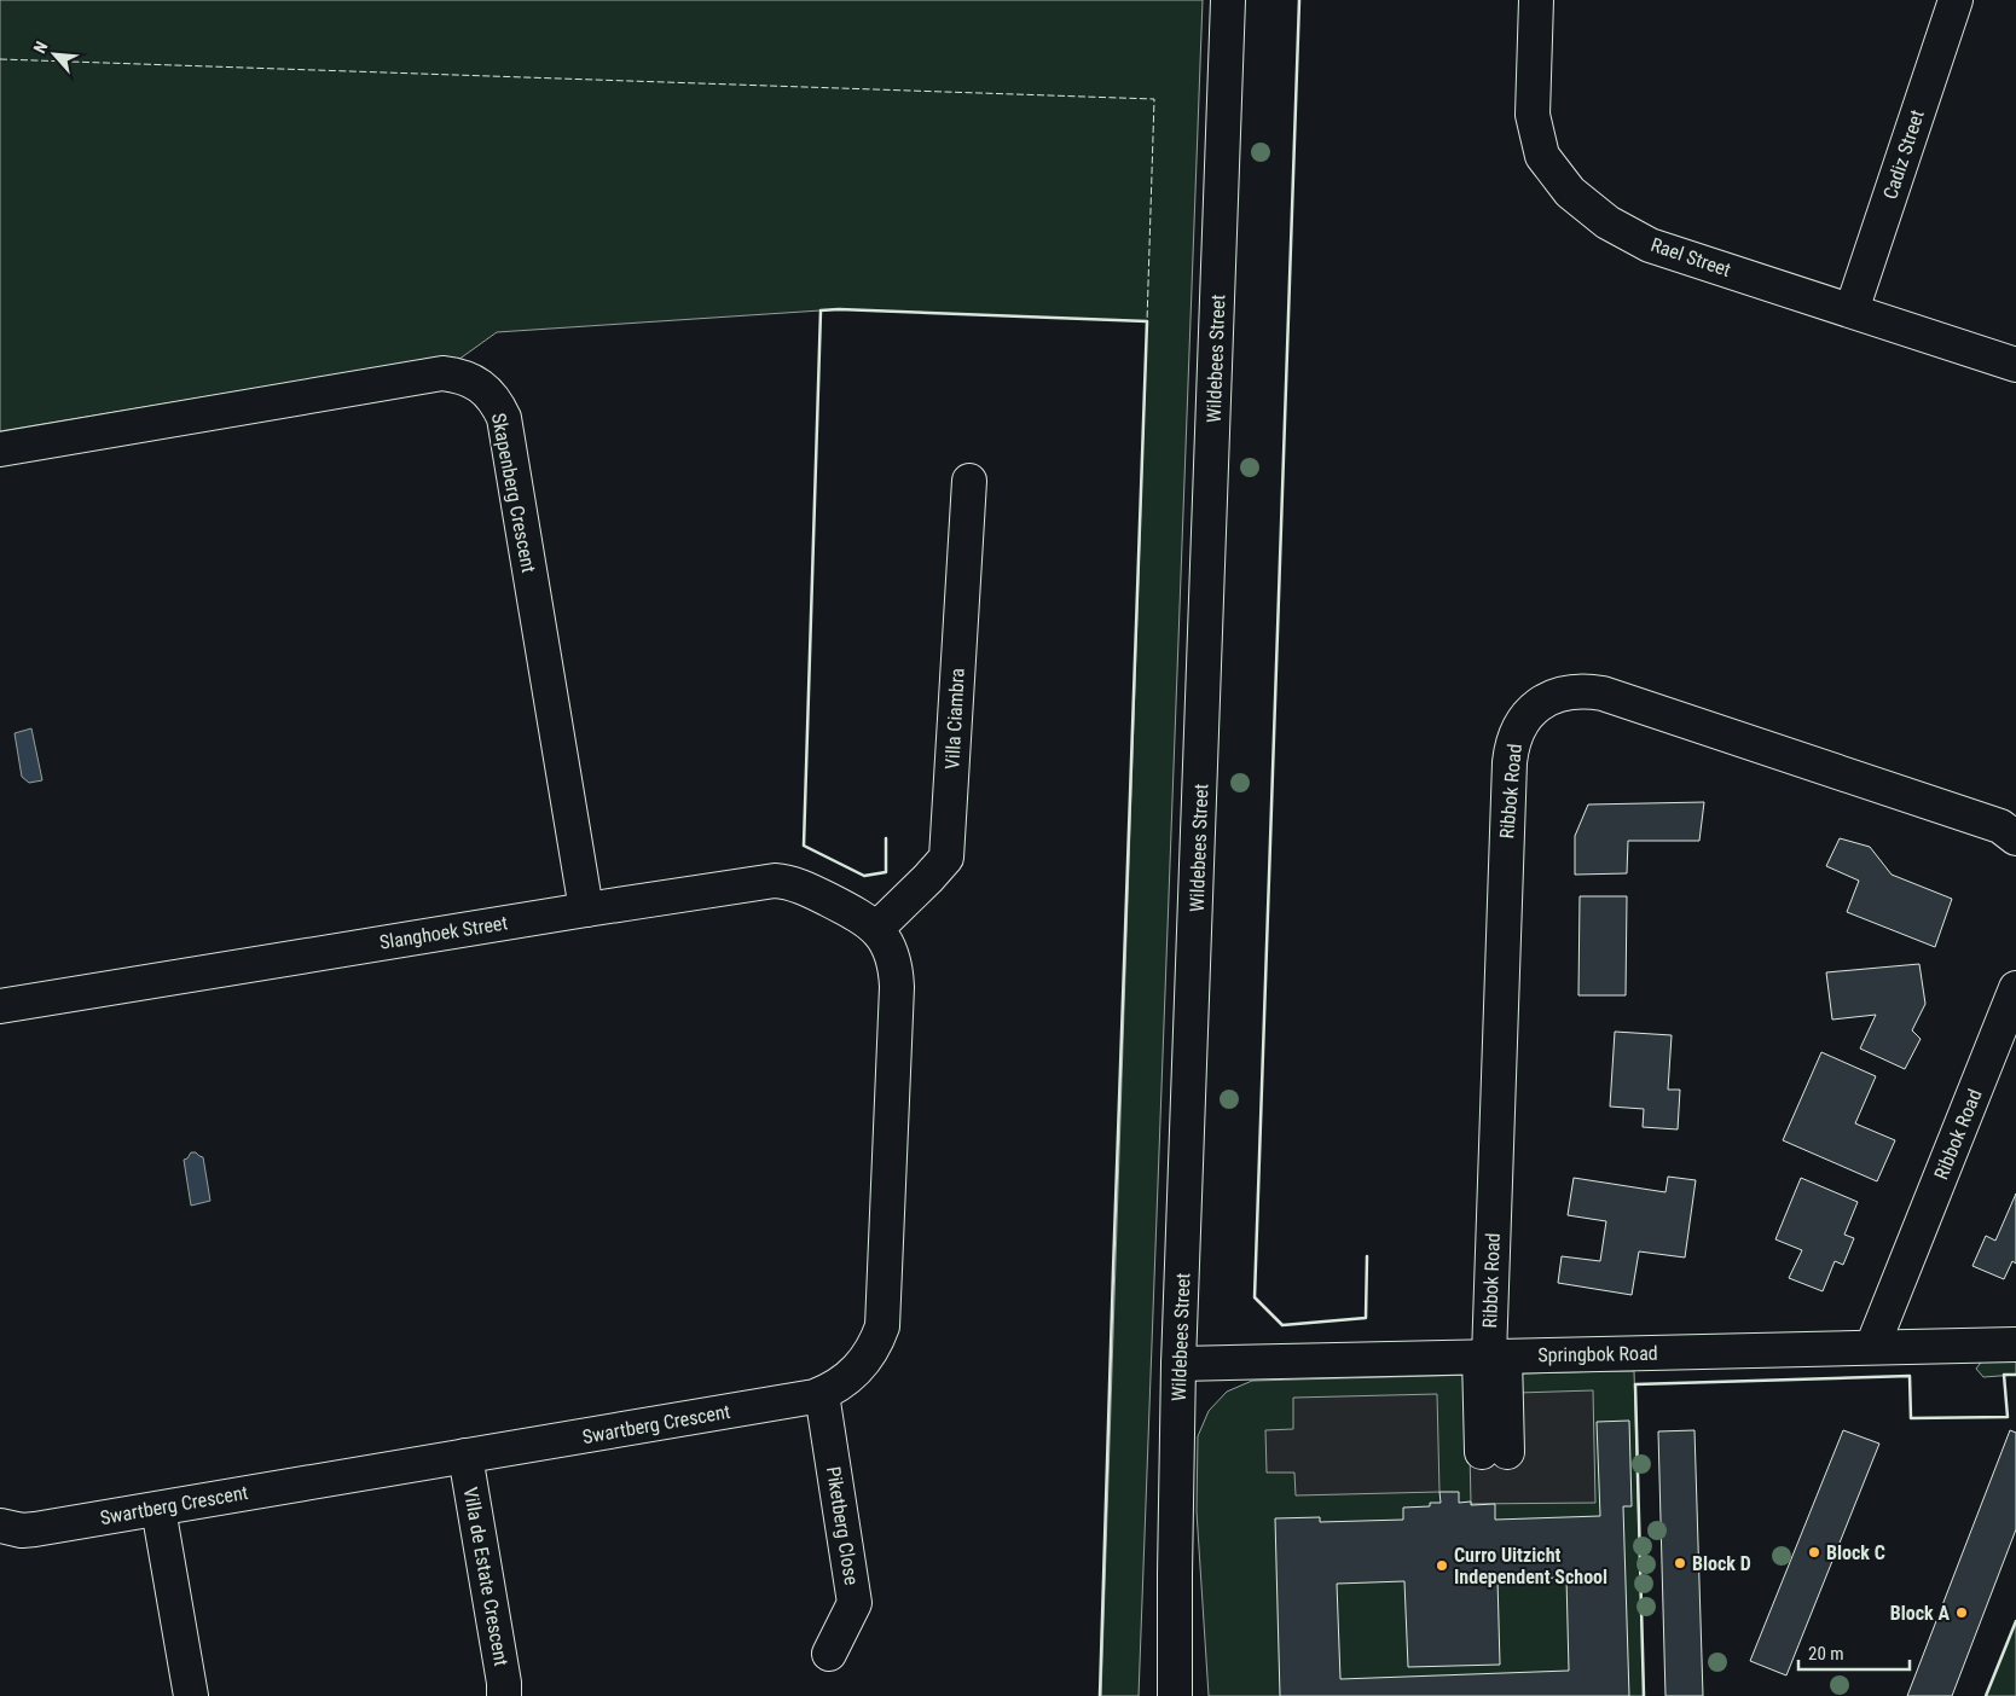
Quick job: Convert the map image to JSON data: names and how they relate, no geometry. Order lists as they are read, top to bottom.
{
  "streets": {
    "street": [
      "Cadiz Street",
      "Rael Street",
      "Wildebees Street",
      "Skapenberg Crescent",
      "Villa Ciambra",
      "Ribbok Road",
      "Slanghoek Street",
      "Springbok Road",
      "Swartberg Crescent",
      "Piketberg Close",
      "Villa de Estate Crescent"
    ]
  },
  "crossings": [
    ["Cadiz Street", "Rael Street"],
    ["Wildebees Street", "Springbok Road"],
    ["Skapenberg Crescent", "Slanghoek Street"],
    ["Villa Ciambra", "Slanghoek Street"],
    ["Villa Ciambra", "Swartberg Crescent"],
    ["Ribbok Road", "Springbok Road"],
    ["Slanghoek Street", "Swartberg Crescent"],
    ["Swartberg Crescent", "Piketberg Close"],
    ["Swartberg Crescent", "Villa de Estate Crescent"]
  ],
  "places": [
    "Block C",
    "Block D",
    "Curro Uitzicht Independent School",
    "Block A"
  ],
  "scale_bar": "20 m",
  "north": "top left"
}
